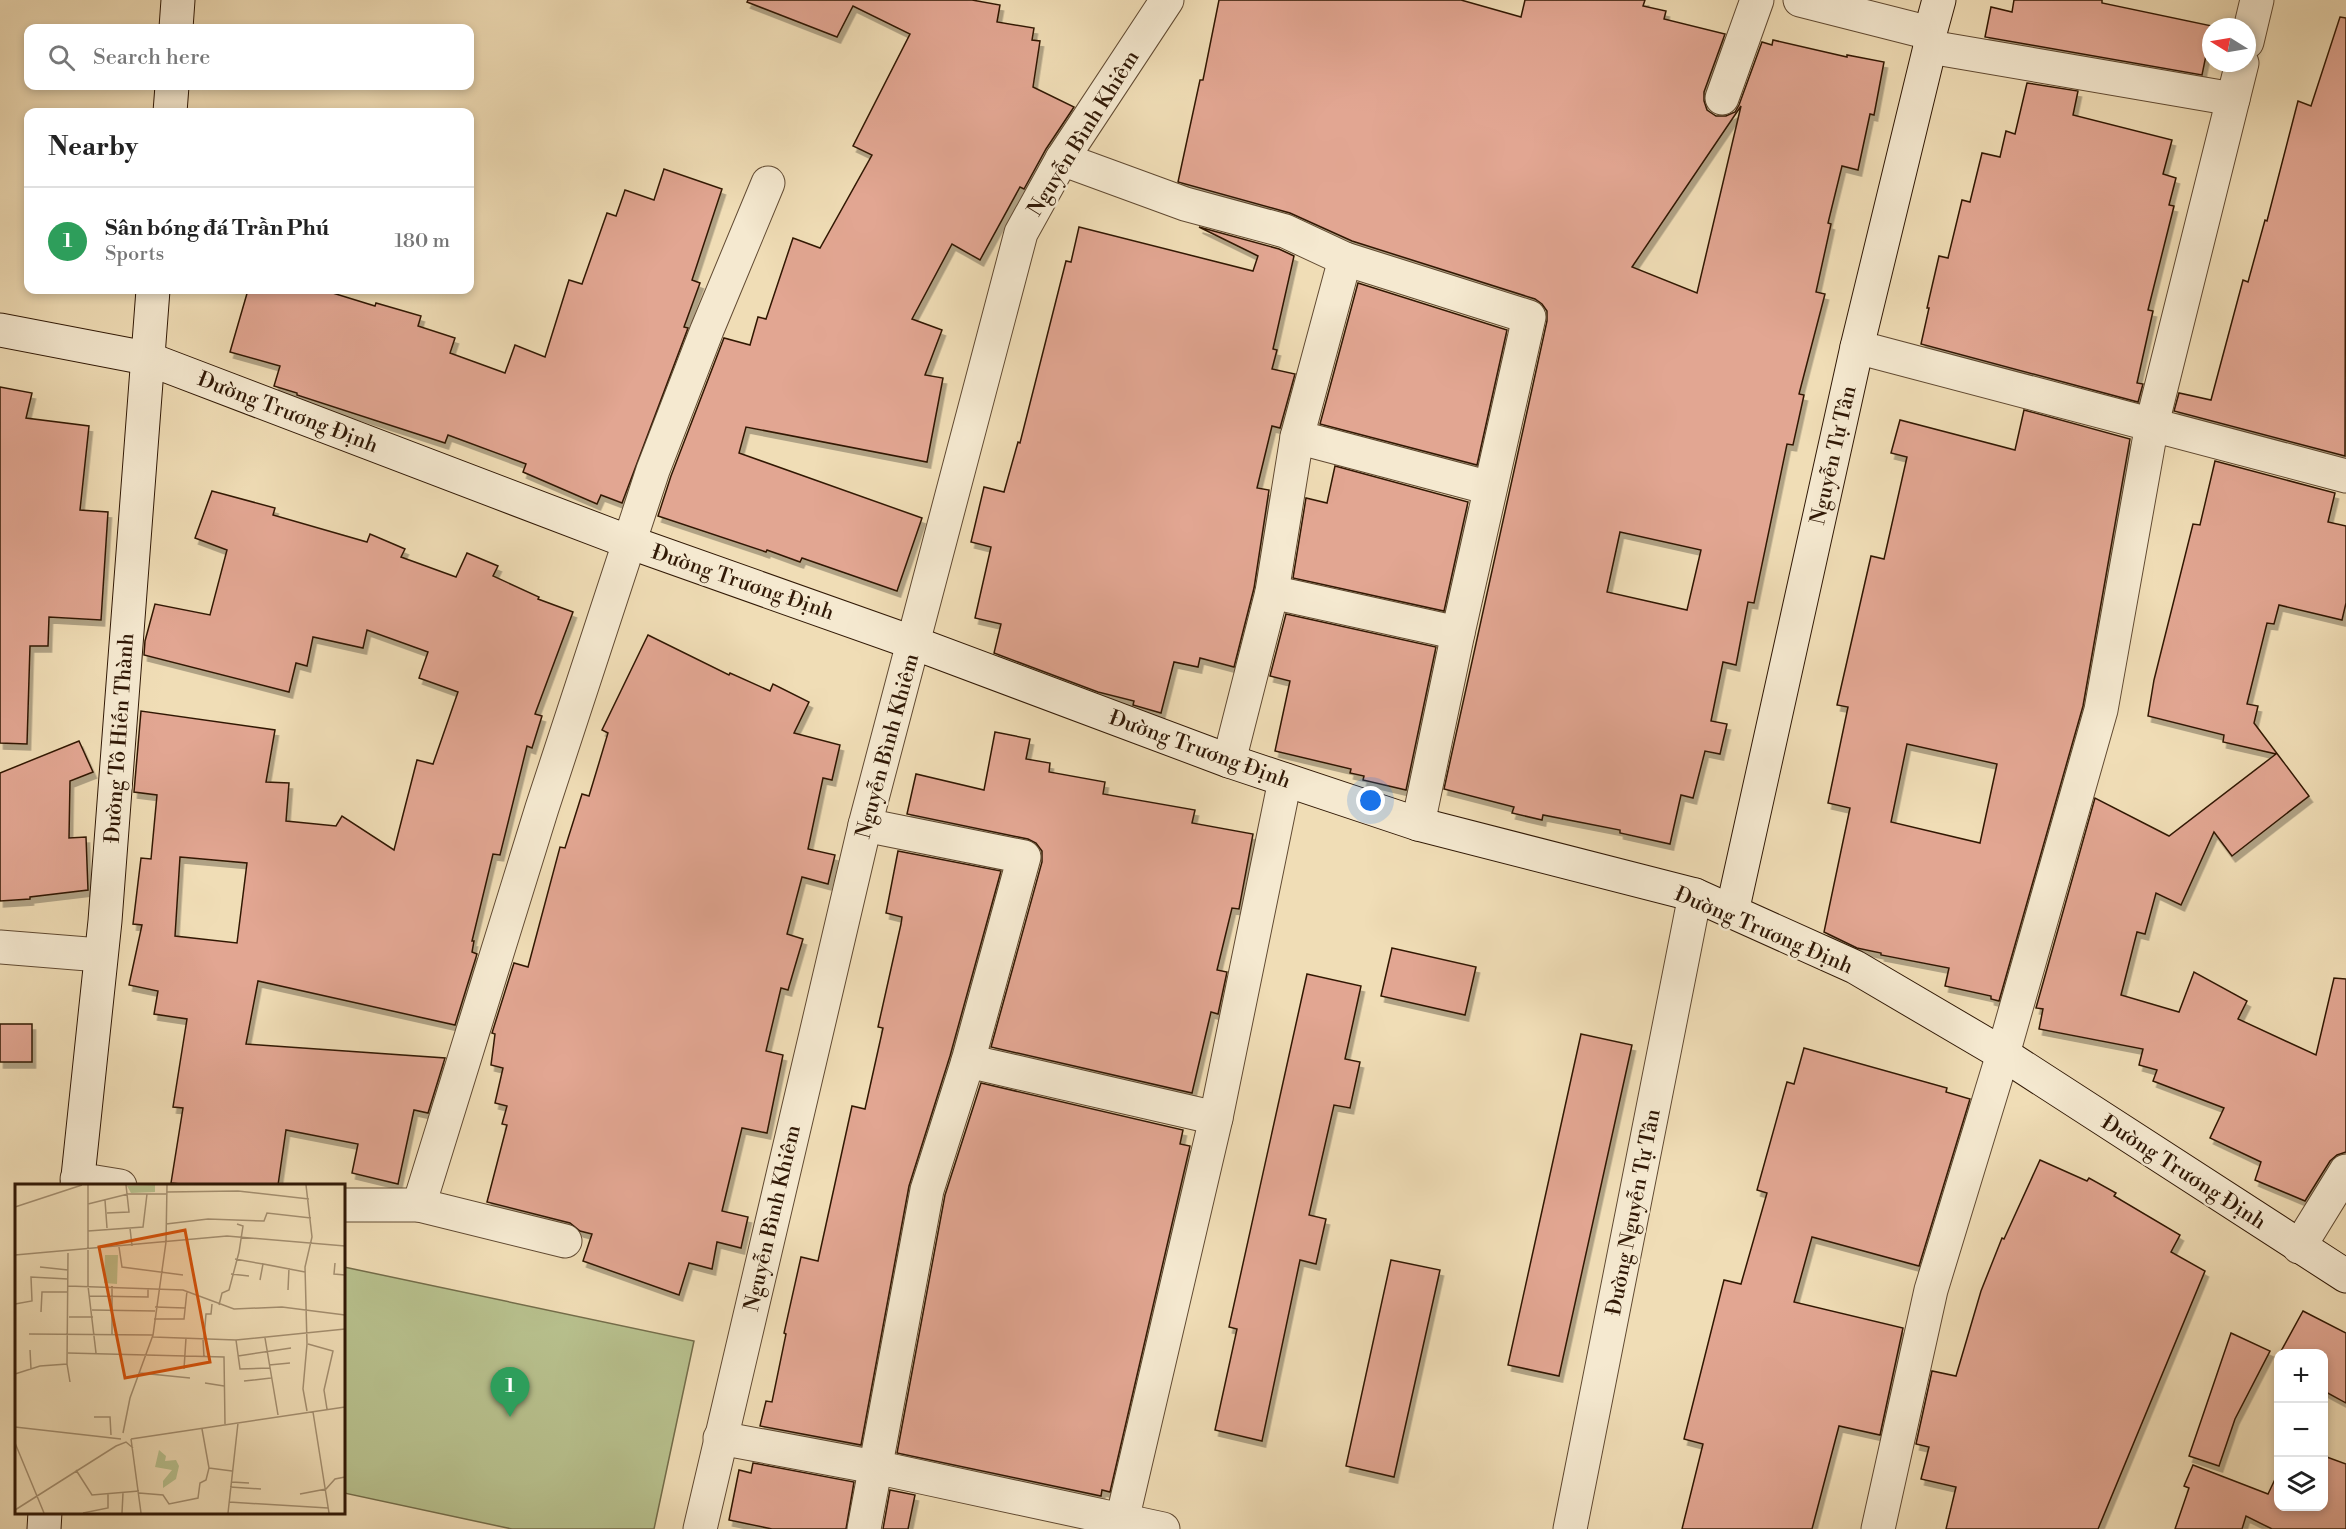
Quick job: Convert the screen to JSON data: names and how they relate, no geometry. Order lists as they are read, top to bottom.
{
  "streets": {
    "street": [
      "Nguyễn Bình Khiêm",
      "Đường Trương Định",
      "Nguyễn Tự Tân",
      "Đường Tô Hiến Thành",
      "Đường Nguyễn Tự Tân"
    ]
  },
  "crossings": [
    ["Nguyễn Bình Khiêm", "Đường Trương Định"],
    ["Đường Trương Định", "Nguyễn Tự Tân"],
    ["Đường Trương Định", "Đường Tô Hiến Thành"],
    ["Đường Trương Định", "Đường Nguyễn Tự Tân"]
  ],
  "north": "left",
  "page": {
    "search": "Search here",
    "heading": "Nearby",
    "list": [
      {
        "mark": "1",
        "name": "Sân bóng đá Trần Phú",
        "note": "Sports",
        "value": "180 m"
      }
    ],
    "map_buttons": ["+", "−"],
    "pins": "1"
  }
}
